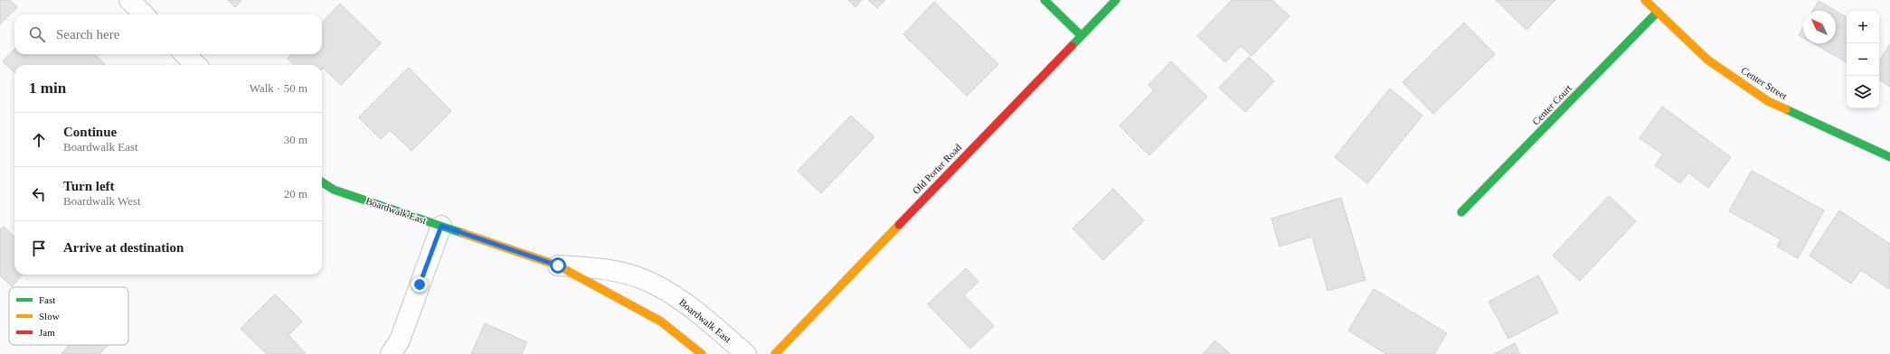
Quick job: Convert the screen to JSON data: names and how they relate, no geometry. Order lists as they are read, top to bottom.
{
  "streets": {
    "street": [
      "Center Street",
      "Center Court",
      "Old Porter Road",
      "Boardwalk East"
    ]
  },
  "crossings": [
    ["Center Street", "Center Court"]
  ],
  "legend": ["Fast", "Slow", "Jam"],
  "north": "top left",
  "page": {
    "map_buttons": ["+", "−"],
    "search": "Search here",
    "heading": ["1 min", "Walk · 50 m"],
    "list": [
      ["Continue", "Boardwalk East", "30 m"],
      ["Turn left", "Boardwalk West", "20 m"],
      "Arrive at destination"
    ]
  }
}
